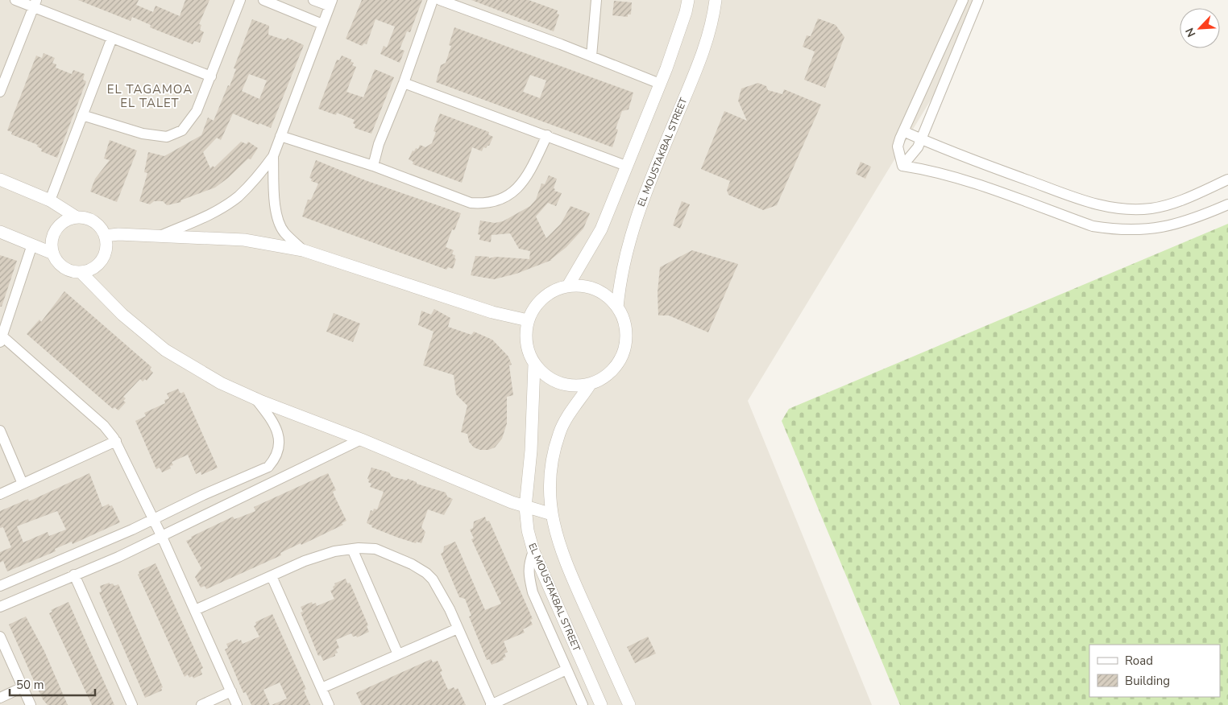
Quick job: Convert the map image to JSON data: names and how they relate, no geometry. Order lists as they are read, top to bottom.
{
  "streets": {
    "street": ["EL MOUSTAKBAL STREET"]
  },
  "districts": ["EL TAGAMOA EL TALET"],
  "legend": ["Road", "Building"],
  "scale_bar": "50 m",
  "north": "bottom left"
}
